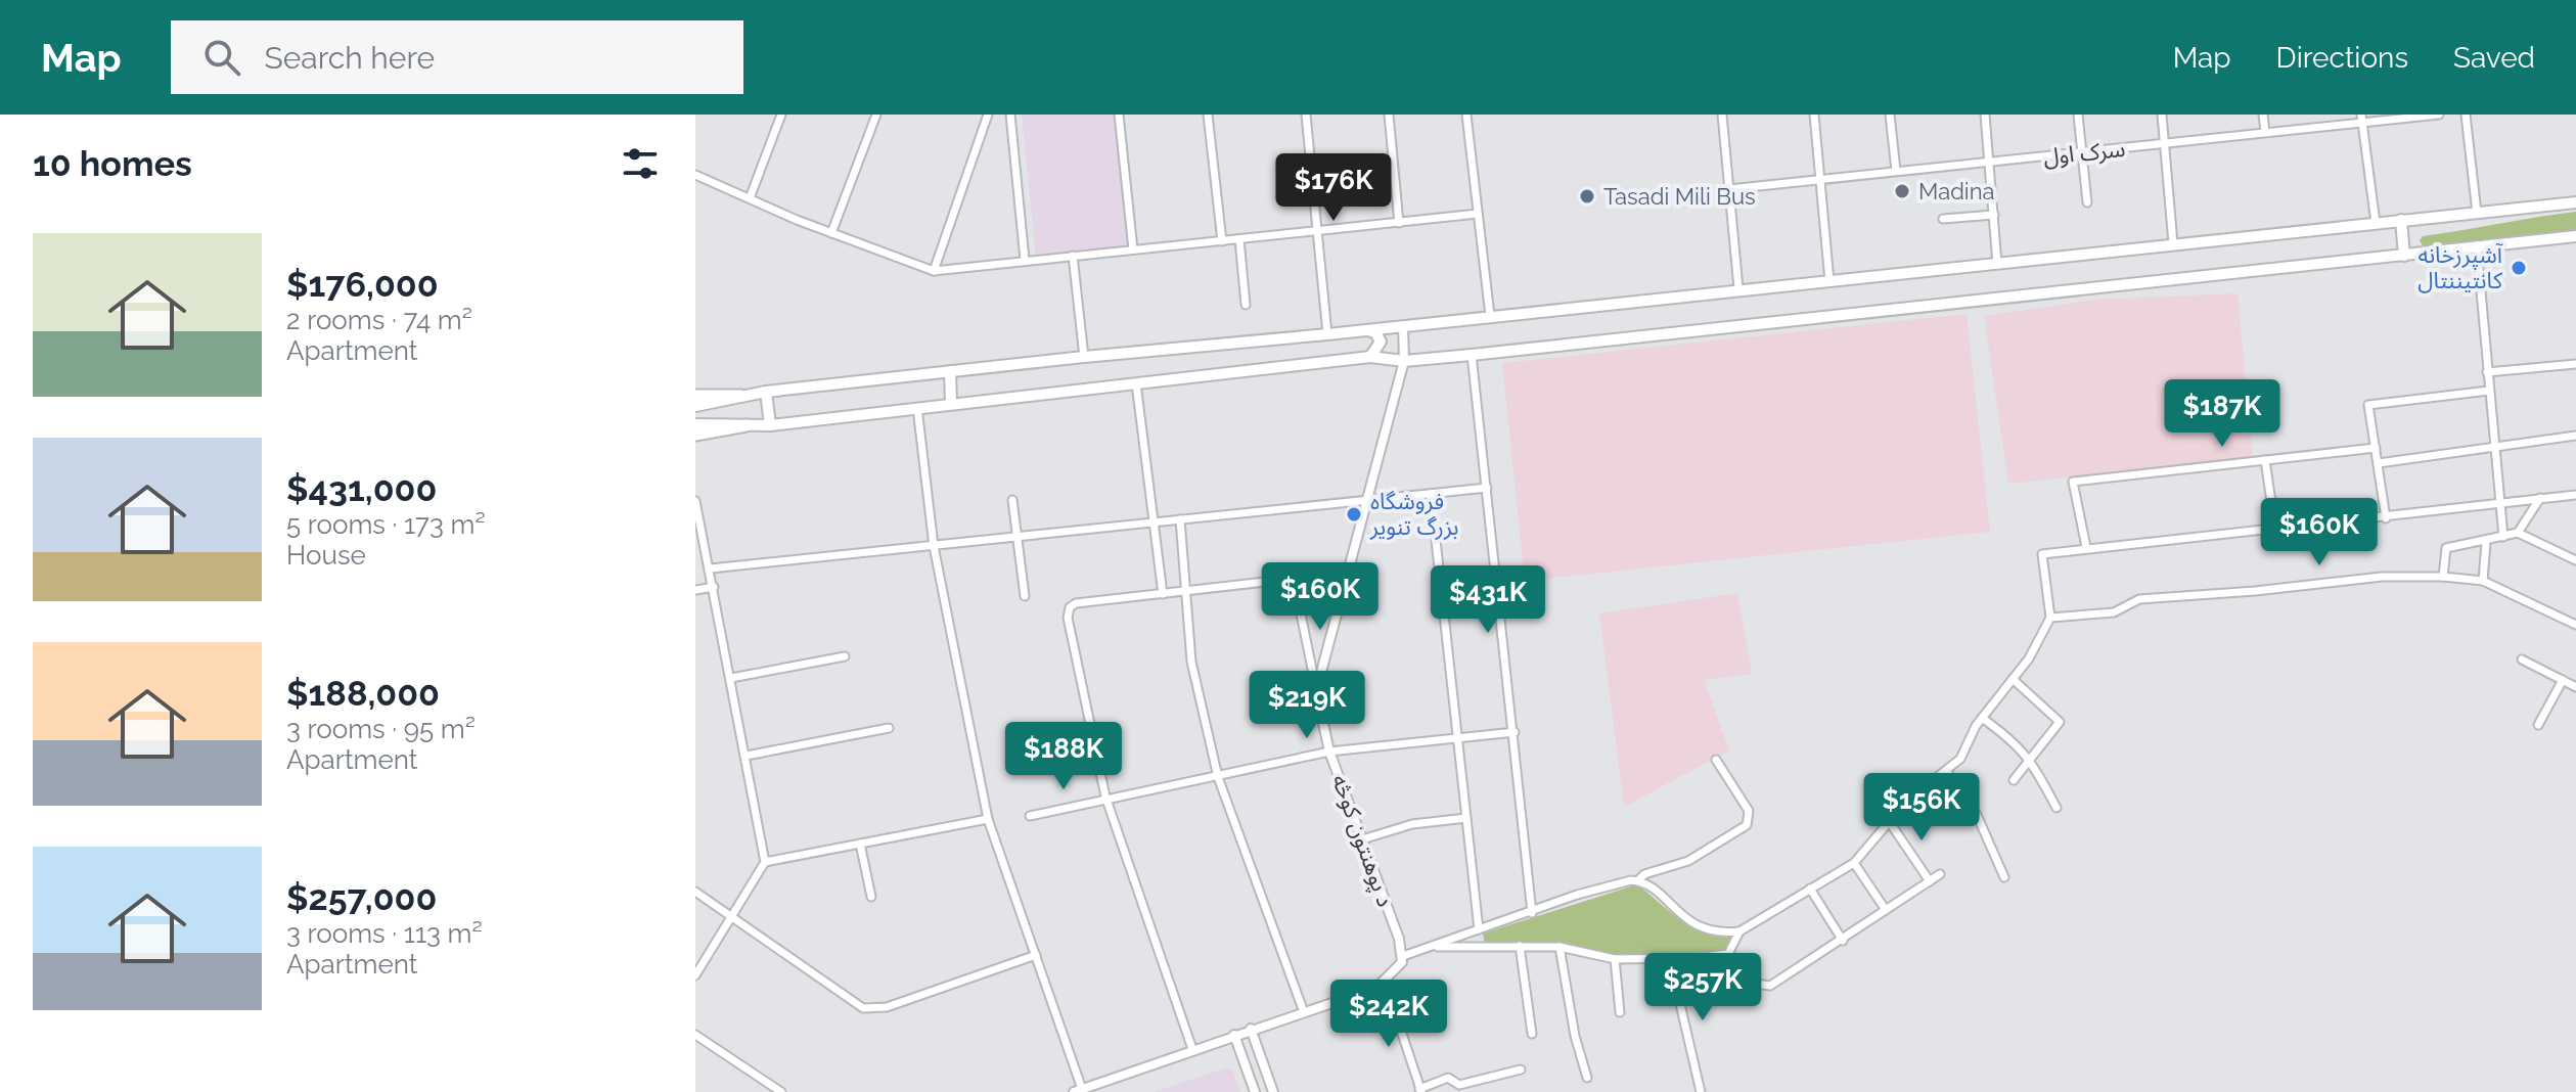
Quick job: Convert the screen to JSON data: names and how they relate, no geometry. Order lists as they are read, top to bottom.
{
  "streets": {
    "street": ["سرک‌ اول", "د پوهنتون کوڅه"]
  },
  "places": [
    "Madina",
    "Tasadi Mili Bus",
    "آشپرزخانه کانتیننتال",
    "فروشگاه بزرگ تنویر"
  ],
  "page": {
    "header": "Map",
    "search": "Search here",
    "nav": ["Map", "Directions", "Saved"],
    "heading": "10 homes",
    "price": [
      "$176K",
      "$187K",
      "$160K",
      "$160K",
      "$431K",
      "$219K",
      "$188K",
      "$156K",
      "$257K",
      "$242K"
    ],
    "list": [
      {
        "name": "$176,000",
        "note": "2 rooms · 74 m² · Apartment"
      },
      {
        "name": "$431,000",
        "note": "5 rooms · 173 m² · House"
      },
      {
        "name": "$188,000",
        "note": "3 rooms · 95 m² · Apartment"
      },
      {
        "name": "$257,000",
        "note": "3 rooms · 113 m² · Apartment"
      }
    ]
  }
}
